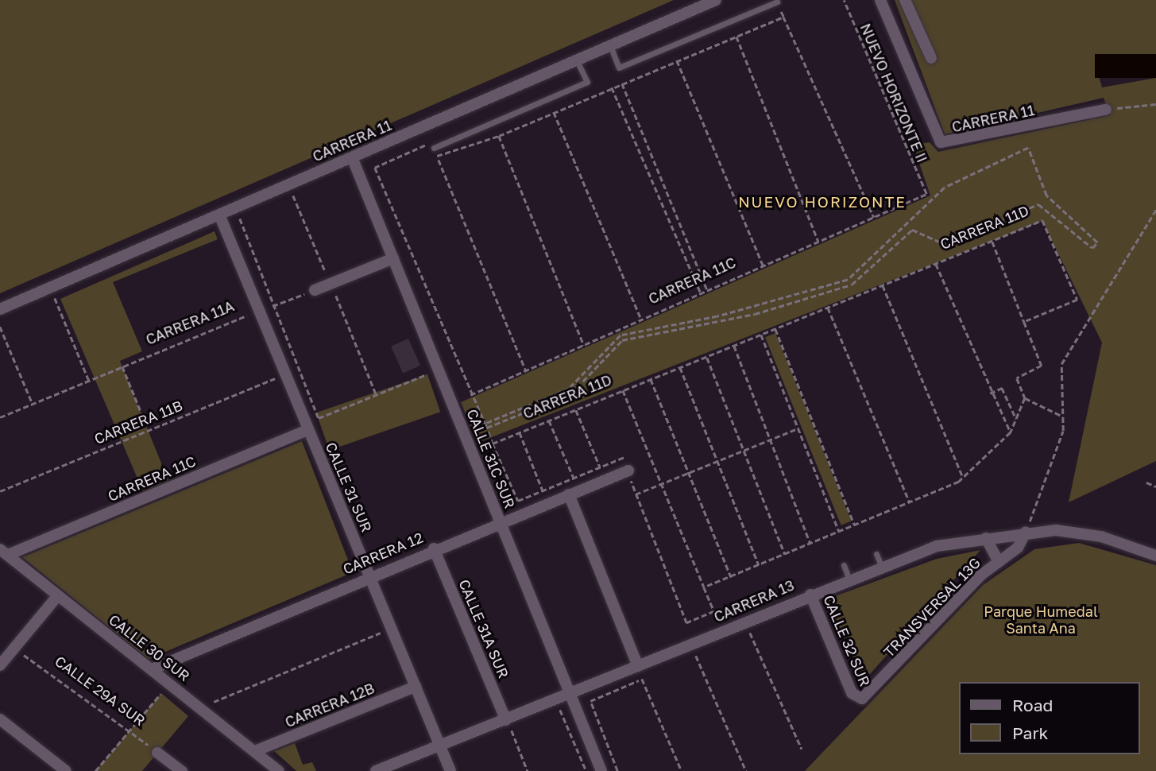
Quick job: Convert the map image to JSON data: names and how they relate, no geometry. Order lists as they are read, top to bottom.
{
  "streets": {
    "street": [
      "CARRERA 11",
      "CARRERA 11C",
      "CALLE 31C SUR",
      "CALLE 31 SUR",
      "CARRERA 12",
      "CARRERA 13",
      "TRANSVERSAL 13G",
      "CALLE 31A SUR",
      "CALLE 32 SUR",
      "CALLE 30 SUR",
      "CARRERA 12B"
    ],
    "path": [
      "NUEVO HORIZONTE II",
      "CARRERA 11D",
      "CARRERA 11A",
      "CARRERA 11B",
      "CALLE 29A SUR"
    ]
  },
  "crossings": [
    ["NUEVO HORIZONTE II", "CARRERA 11C"],
    ["CARRERA 11", "CALLE 31C SUR"],
    ["CARRERA 11", "CALLE 31 SUR"],
    ["CARRERA 11C", "CALLE 31 SUR"],
    ["CARRERA 11C", "CALLE 30 SUR"],
    ["CARRERA 11A", "CALLE 31 SUR"],
    ["CARRERA 11B", "CALLE 31 SUR"],
    ["CALLE 31C SUR", "CARRERA 12"],
    ["CALLE 31C SUR", "CARRERA 13"],
    ["CALLE 31 SUR", "CARRERA 12"],
    ["CALLE 31 SUR", "CARRERA 13"],
    ["CALLE 31 SUR", "CARRERA 12B"],
    ["CARRERA 12", "CALLE 31A SUR"],
    ["CARRERA 12", "CALLE 30 SUR"],
    ["CARRERA 13", "TRANSVERSAL 13G"],
    ["CARRERA 13", "CALLE 31A SUR"],
    ["CARRERA 13", "CALLE 32 SUR"],
    ["TRANSVERSAL 13G", "CALLE 32 SUR"],
    ["CALLE 30 SUR", "CARRERA 12B"]
  ],
  "districts": ["NUEVO HORIZONTE"],
  "parks": ["Parque Humedal Santa Ana"],
  "legend": ["Road", "Park"]
}
